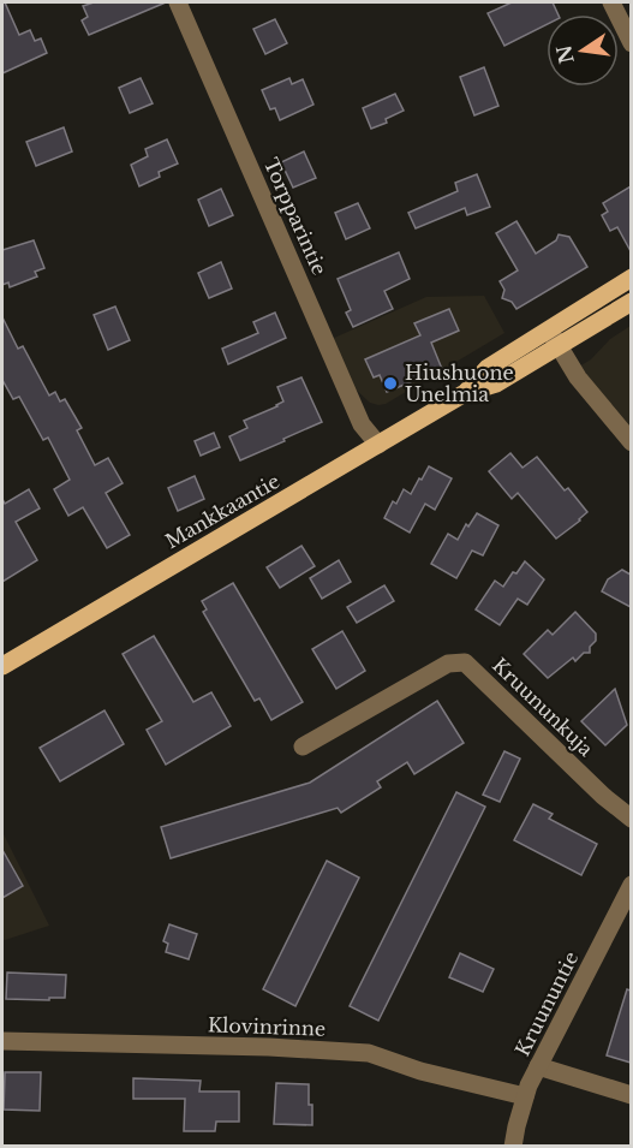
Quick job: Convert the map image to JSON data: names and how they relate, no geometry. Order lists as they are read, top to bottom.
{
  "streets": {
    "main road": ["Mankkaantie"],
    "street": [
      "Torpparintie",
      "Kruununkuja",
      "Kruununtie",
      "Klovinrinne"
    ]
  },
  "crossings": [
    ["Torpparintie", "Mankkaantie"],
    ["Kruununtie", "Klovinrinne"]
  ],
  "places": ["Hiushuone Unelmia"],
  "north": "left"
}
